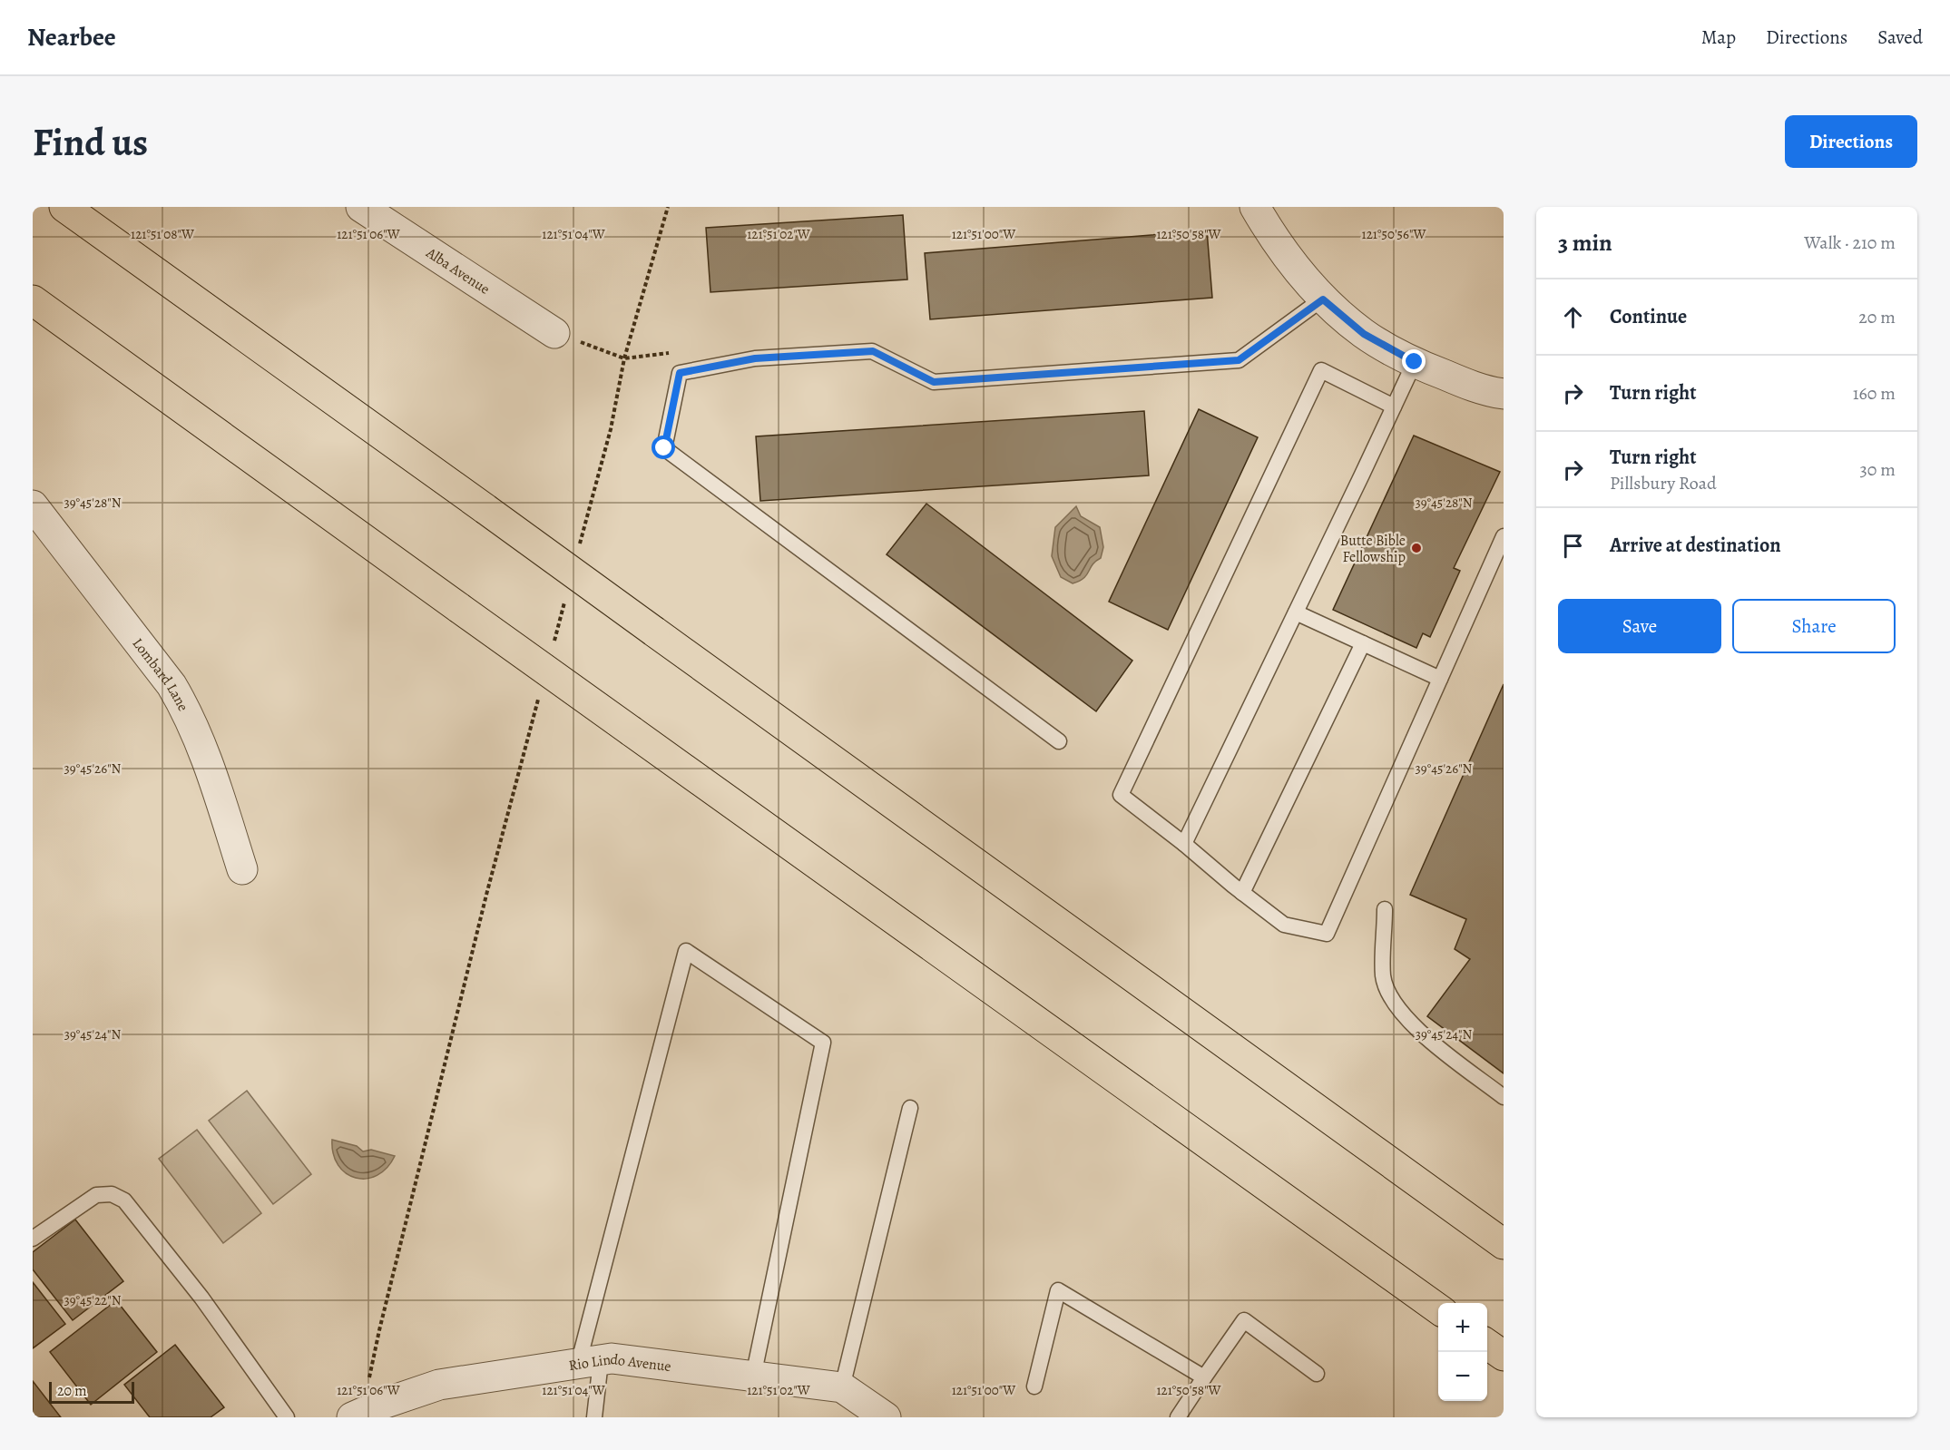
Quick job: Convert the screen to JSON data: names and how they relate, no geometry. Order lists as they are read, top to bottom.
{
  "streets": {
    "street": ["Alba Avenue", "Lombard Lane", "Rio Lindo Avenue"]
  },
  "places": ["Butte Bible Fellowship"],
  "scale_bar": "20 m",
  "page": {
    "header": "Nearbee",
    "nav": ["Map", "Directions", "Saved"],
    "buttons": [
      "Directions",
      ["Save", "Share"]
    ],
    "title": "Find us",
    "heading": ["3 min", "Walk · 210 m"],
    "list": [
      ["Continue", "20 m"],
      ["Turn right", "160 m"],
      ["Turn right", "Pillsbury Road", "30 m"],
      "Arrive at destination"
    ],
    "map_buttons": ["+", "−"],
    "scale": "20 m"
  },
  "coordinates": [
    "121°51'08\"W",
    "121°51'06\"W",
    "121°51'04\"W",
    "121°51'02\"W",
    "121°51'00\"W",
    "121°50'58\"W",
    "121°50'56\"W",
    "39°45'28\"N",
    "39°45'26\"N",
    "39°45'24\"N",
    "39°45'22\"N"
  ]
}
